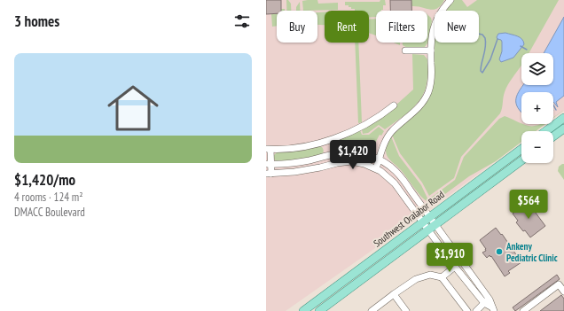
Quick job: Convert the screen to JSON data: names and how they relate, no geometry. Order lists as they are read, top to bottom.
{
  "streets": {
    "main road": ["Southwest Oralabor Road"]
  },
  "places": ["Ankeny Pediatric Clinic"],
  "page": {
    "heading": "3 homes",
    "chip": [
      "Buy",
      "Rent",
      "Filters",
      "New"
    ],
    "list": [
      {
        "name": "$1,420/mo",
        "note": "4 rooms · 124 m² · DMACC Boulevard"
      }
    ],
    "map_buttons": ["+", "−"],
    "price": ["$1,420", "$564", "$1,910"]
  }
}
